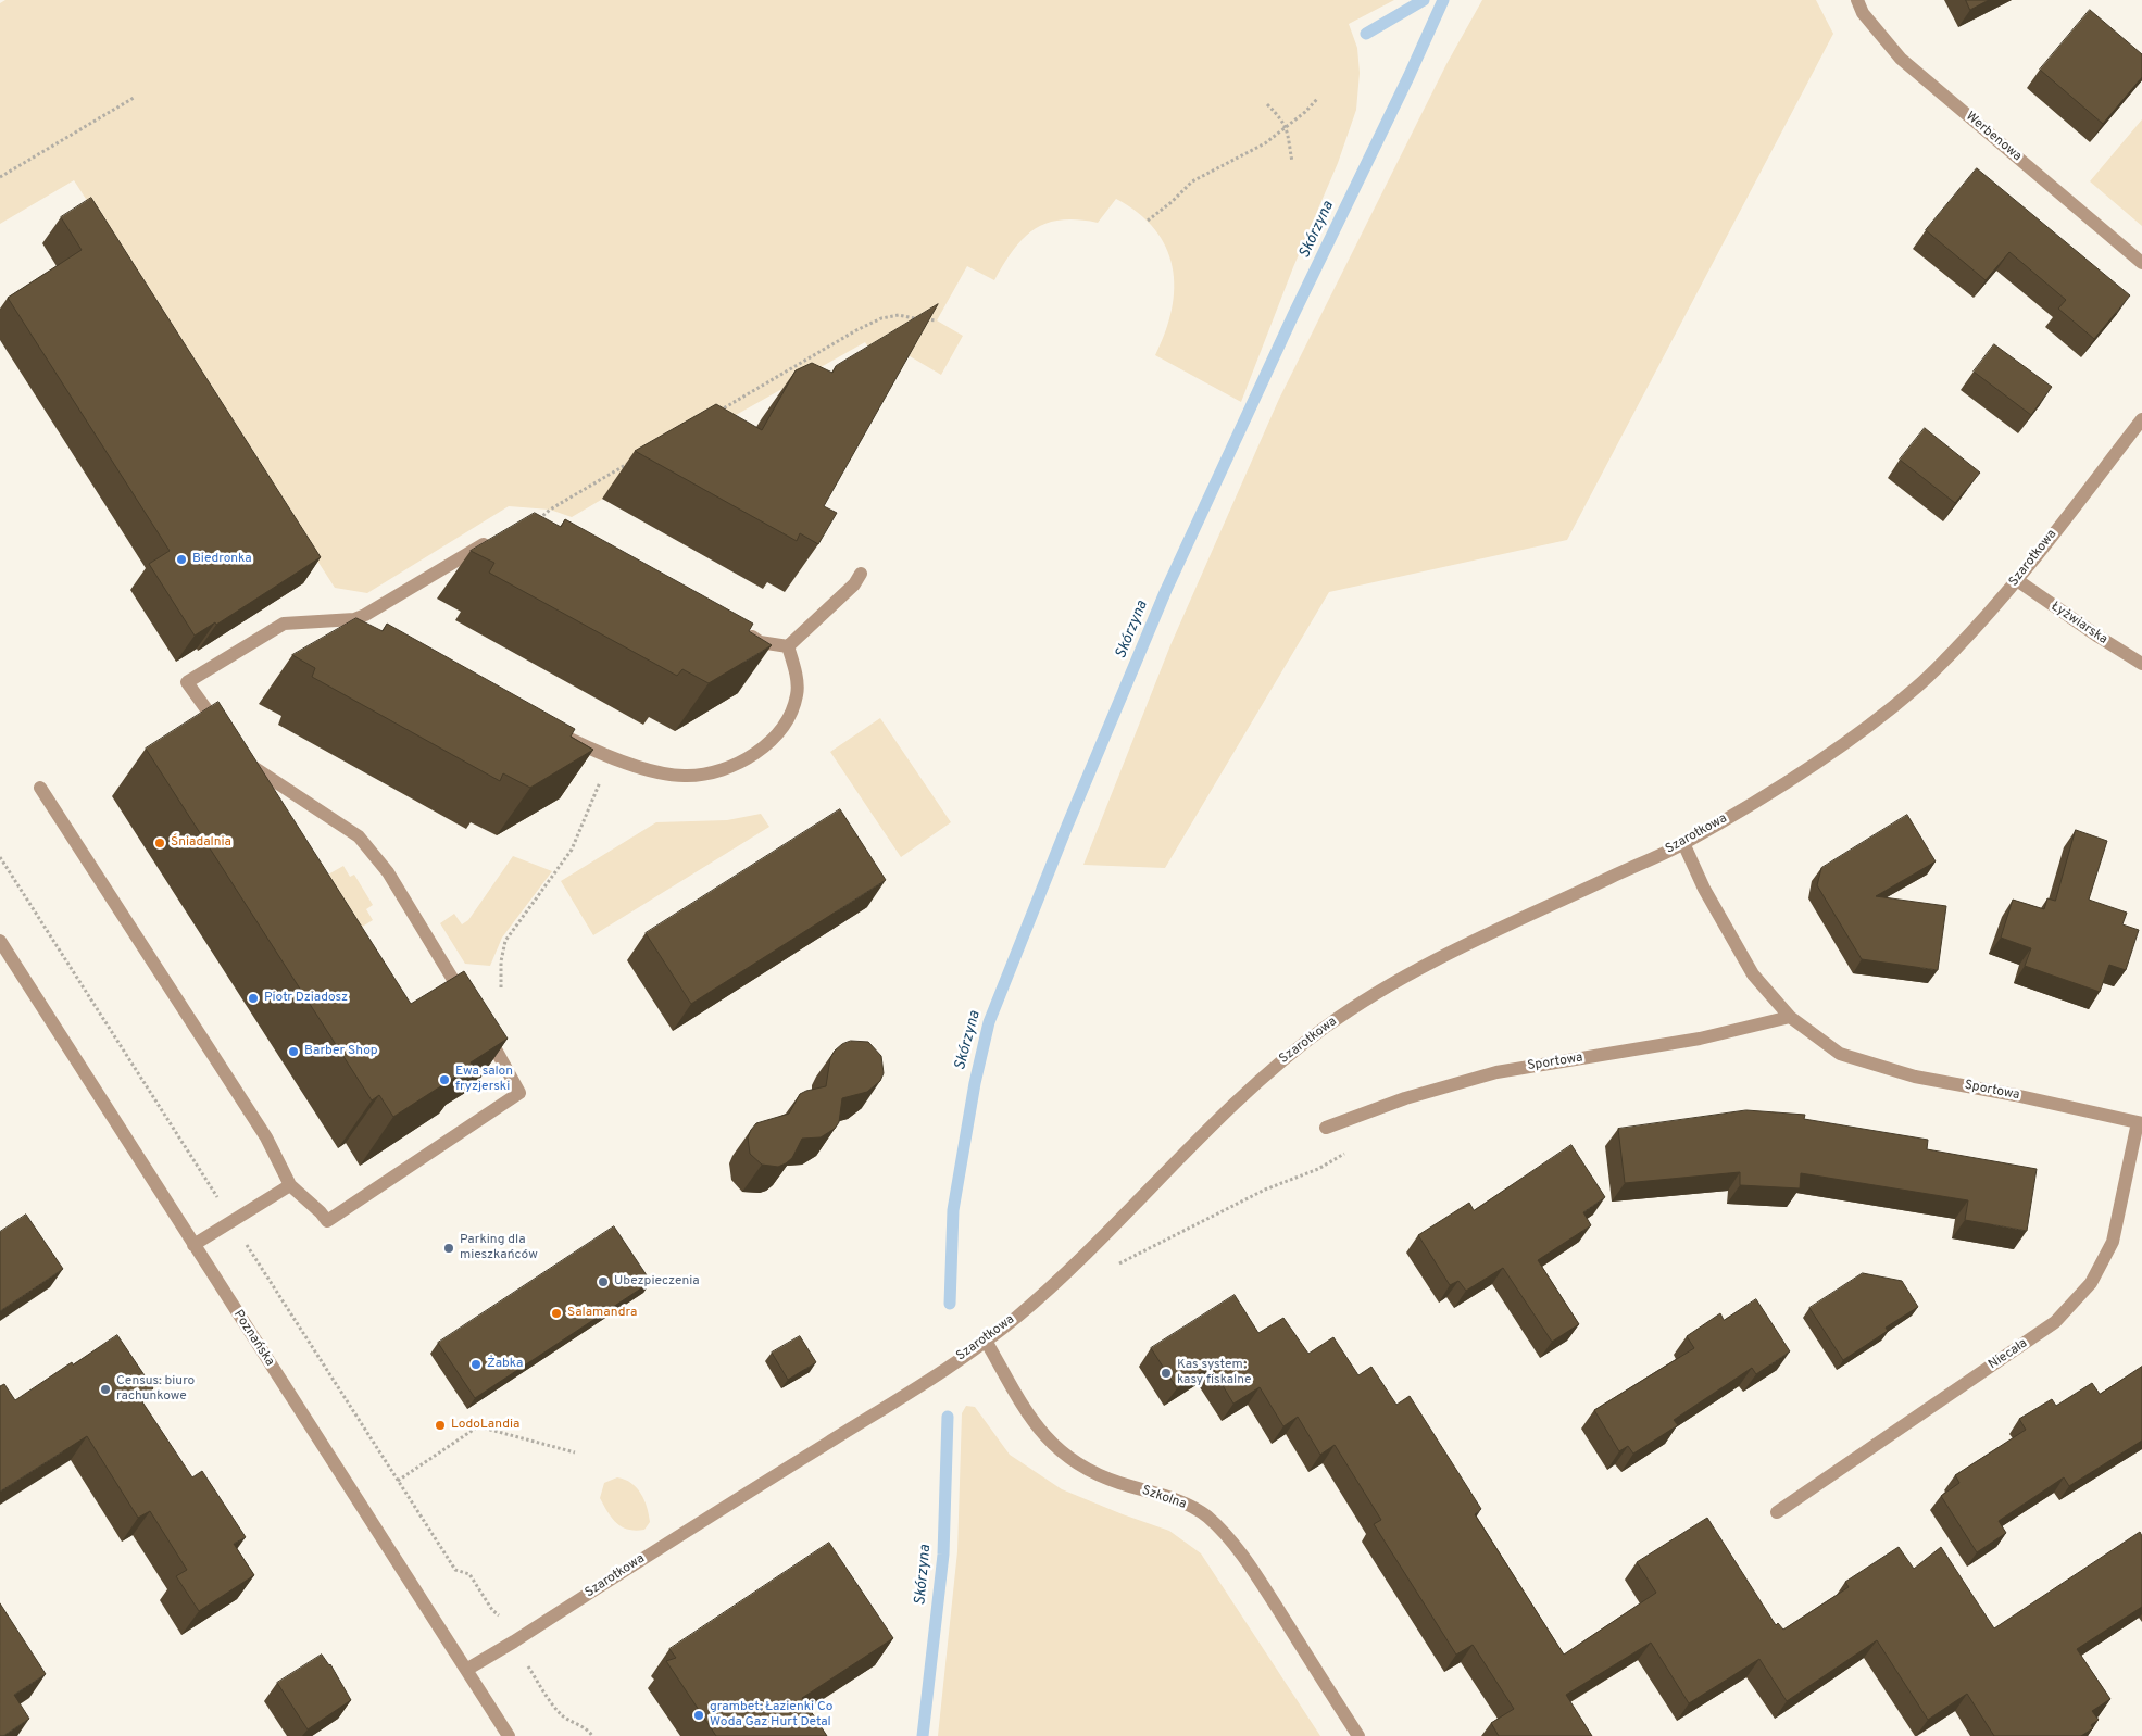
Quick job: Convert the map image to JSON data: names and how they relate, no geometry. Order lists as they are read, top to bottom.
{
  "streets": {
    "street": [
      "Werbenowa",
      "Szarotkowa",
      "Łyżwiarska",
      "Sportowa",
      "Poznańska",
      "Niecała",
      "Szkolna"
    ]
  },
  "crossings": [
    ["Szarotkowa", "Łyżwiarska"],
    ["Szarotkowa", "Sportowa"],
    ["Szarotkowa", "Poznańska"],
    ["Szarotkowa", "Szkolna"],
    ["Sportowa", "Niecała"]
  ],
  "water": ["Skórzyna"],
  "places": [
    "Biedronka",
    "Śniadalnia",
    "Piotr Dziadosz",
    "Barber Shop",
    "Ewa salon fryzjerski",
    "Parking dla mieszkańców",
    "Ubezpieczenia",
    "Salamandra",
    "Żabka",
    "Kas system: kasy fiskalne",
    "Census: biuro rachunkowe",
    "LodoLandia",
    "grambet: Łazienki Co Woda Gaz Hurt Detal"
  ]
}
